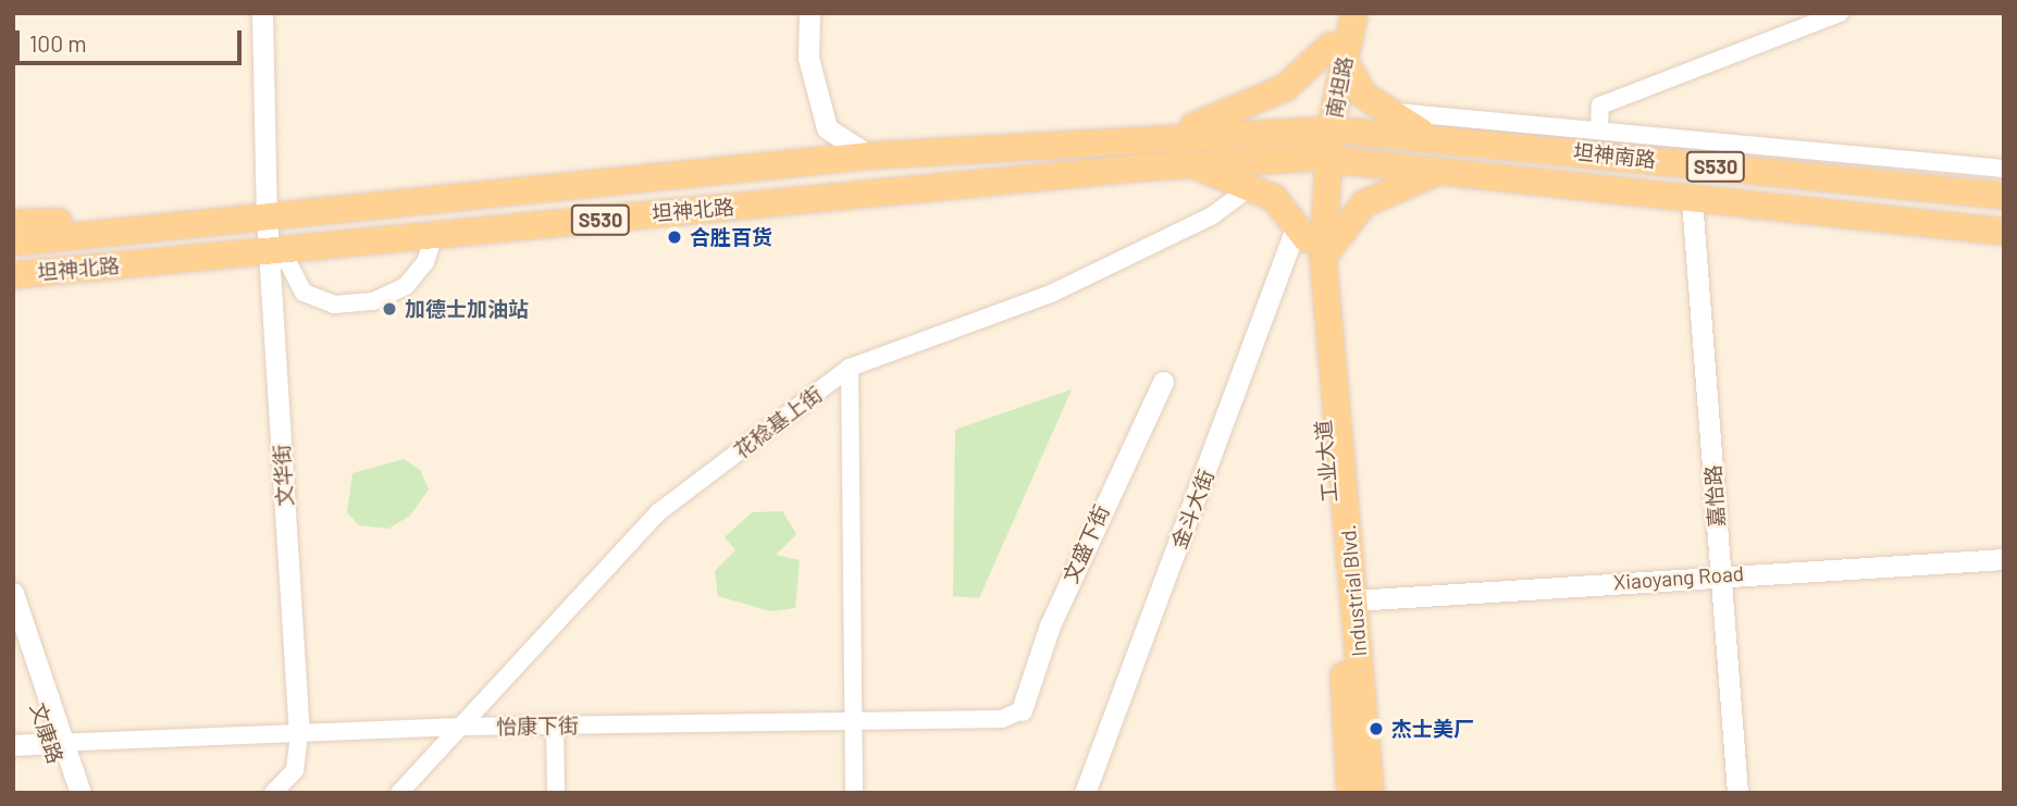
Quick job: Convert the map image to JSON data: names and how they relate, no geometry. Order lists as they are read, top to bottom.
{
  "streets": {
    "main road": [
      "南坦路",
      "坦神南路",
      "S530",
      "坦神北路",
      "工业大道",
      "Industrial Blvd."
    ],
    "street": [
      "花稔基上街",
      "文华街",
      "嘉怡路",
      "金斗大街",
      "文盛下街",
      "Xiaoyang Road",
      "怡康下街",
      "文康路"
    ]
  },
  "crossings": [
    ["南坦路", "坦神南路"],
    ["南坦路", "坦神北路"],
    ["南坦路", "工业大道"],
    ["坦神南路", "坦神北路"],
    ["坦神南路", "工业大道"],
    ["坦神南路", "嘉怡路"],
    ["坦神北路", "工业大道"],
    ["坦神北路", "文华街"],
    ["花稔基上街", "怡康下街"],
    ["工业大道", "金斗大街"],
    ["工业大道", "Industrial Blvd."],
    ["文华街", "怡康下街"],
    ["嘉怡路", "Xiaoyang Road"],
    ["金斗大街", "Industrial Blvd."],
    ["文盛下街", "怡康下街"],
    ["Xiaoyang Road", "Industrial Blvd."],
    ["怡康下街", "文康路"]
  ],
  "places": ["合胜百货", "加德士加油站", "杰士美厂"],
  "scale_bar": "100 m"
}
